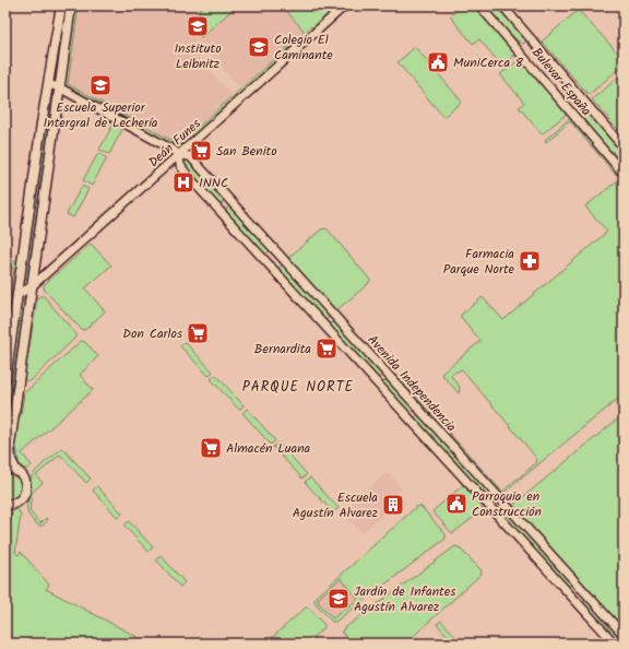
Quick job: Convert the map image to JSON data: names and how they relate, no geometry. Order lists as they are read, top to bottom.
{
  "streets": {
    "main road": ["Bulevar España", "Deán Funes", "Avenida Independencia"]
  },
  "crossings": [
    ["Deán Funes", "Avenida Independencia"]
  ],
  "districts": ["PARQUE NORTE"],
  "places": {
    "school or university": [
      "Instituto Leibnitz",
      "Colegio El Caminante",
      "Escuela Superior Intergral de Lechería",
      "Jardín de Infantes Agustín Alvarez"
    ],
    "public building": ["MuniCerca 8", "Parroquia en Construcción"],
    "supermarket": [
      "San Benito",
      "Don Carlos",
      "Bernardita",
      "Almacén Luana"
    ],
    "hospital": ["INNC"],
    "pharmacy": ["Farmacia Parque Norte"],
    "building": ["Escuela Agustín Alvarez"]
  }
}
